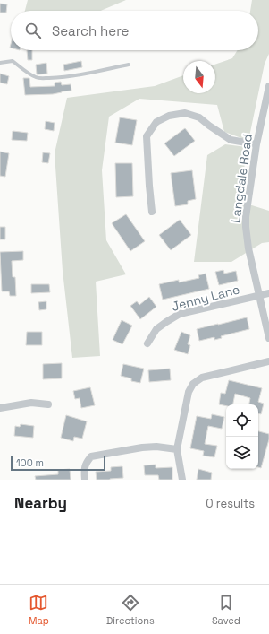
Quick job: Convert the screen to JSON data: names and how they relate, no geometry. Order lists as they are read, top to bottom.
{
  "streets": {
    "street": ["Langdale Road", "Jenny Lane"]
  },
  "crossings": [
    ["Langdale Road", "Jenny Lane"]
  ],
  "scale_bar": "100 m",
  "north": "bottom",
  "page": {
    "search": "Search here",
    "scale": "100 m",
    "heading": ["Nearby", "0 results"],
    "nav": ["Map", "Directions", "Saved"]
  }
}
